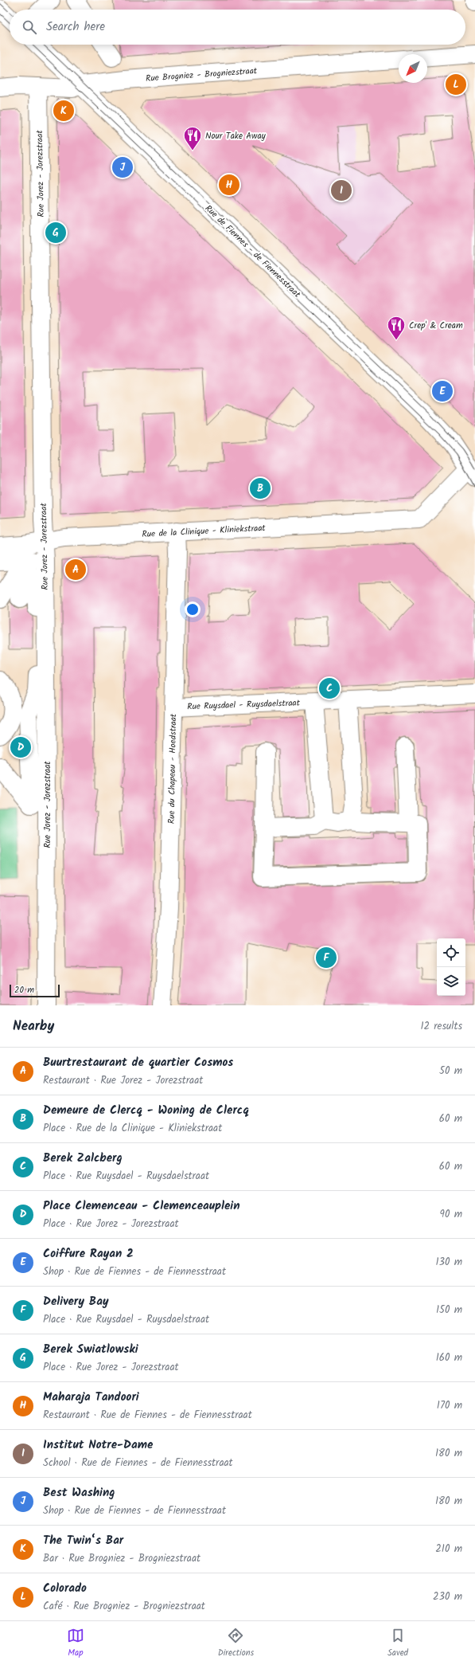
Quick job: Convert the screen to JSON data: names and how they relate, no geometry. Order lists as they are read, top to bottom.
{
  "streets": {
    "street": [
      "Rue Brogniez - Brogniezstraat",
      "Rue Jorez - Jorezstraat",
      "Rue de Fiennes - de Fiennesstraat",
      "Rue de la Clinique - Kliniekstraat",
      "Rue Ruysdael - Ruysdaelstraat",
      "Rue du Chapeau - Hoedstraat"
    ]
  },
  "crossings": [
    ["Rue Brogniez - Brogniezstraat", "Rue Jorez - Jorezstraat"],
    ["Rue Brogniez - Brogniezstraat", "Rue de Fiennes - de Fiennesstraat"],
    ["Rue Jorez - Jorezstraat", "Rue de la Clinique - Kliniekstraat"],
    ["Rue de Fiennes - de Fiennesstraat", "Rue de la Clinique - Kliniekstraat"],
    ["Rue de la Clinique - Kliniekstraat", "Rue du Chapeau - Hoedstraat"],
    ["Rue Ruysdael - Ruysdaelstraat", "Rue du Chapeau - Hoedstraat"]
  ],
  "places": {
    "restaurant": ["Nour Take Away", "Crep' & Cream"]
  },
  "scale_bar": "20 m",
  "north": "bottom left",
  "page": {
    "search": "Search here",
    "pins": [
      "L",
      "K",
      "J",
      "H",
      "I",
      "G",
      "E",
      "B",
      "A",
      "C",
      "D",
      "F"
    ],
    "scale": "20 m",
    "heading": ["Nearby", "12 results"],
    "list": [
      {
        "mark": "A",
        "name": "Buurtrestaurant de quartier Cosmos",
        "note": "Restaurant · Rue Jorez - Jorezstraat",
        "value": "50 m"
      },
      {
        "mark": "B",
        "name": "Demeure de Clercq - Woning de Clercq",
        "note": "Place · Rue de la Clinique - Kliniekstraat",
        "value": "60 m"
      },
      {
        "mark": "C",
        "name": "Berek Zalcberg",
        "note": "Place · Rue Ruysdael - Ruysdaelstraat",
        "value": "60 m"
      },
      {
        "mark": "D",
        "name": "Place Clemenceau - Clemenceauplein",
        "note": "Place · Rue Jorez - Jorezstraat",
        "value": "90 m"
      },
      {
        "mark": "E",
        "name": "Coiffure Rayan 2",
        "note": "Shop · Rue de Fiennes - de Fiennesstraat",
        "value": "130 m"
      },
      {
        "mark": "F",
        "name": "Delivery Bay",
        "note": "Place · Rue Ruysdael - Ruysdaelstraat",
        "value": "150 m"
      },
      {
        "mark": "G",
        "name": "Berek Swiatlowski",
        "note": "Place · Rue Jorez - Jorezstraat",
        "value": "160 m"
      },
      {
        "mark": "H",
        "name": "Maharaja Tandoori",
        "note": "Restaurant · Rue de Fiennes - de Fiennesstraat",
        "value": "170 m"
      },
      {
        "mark": "I",
        "name": "Institut Notre-Dame",
        "note": "School · Rue de Fiennes - de Fiennesstraat",
        "value": "180 m"
      },
      {
        "mark": "J",
        "name": "Best Washing",
        "note": "Shop · Rue de Fiennes - de Fiennesstraat",
        "value": "180 m"
      },
      {
        "mark": "K",
        "name": "The Twin‘s Bar",
        "note": "Bar · Rue Brogniez - Brogniezstraat",
        "value": "210 m"
      },
      {
        "mark": "L",
        "name": "Colorado",
        "note": "Café · Rue Brogniez - Brogniezstraat",
        "value": "230 m"
      }
    ],
    "nav": ["Map", "Directions", "Saved"]
  }
}
